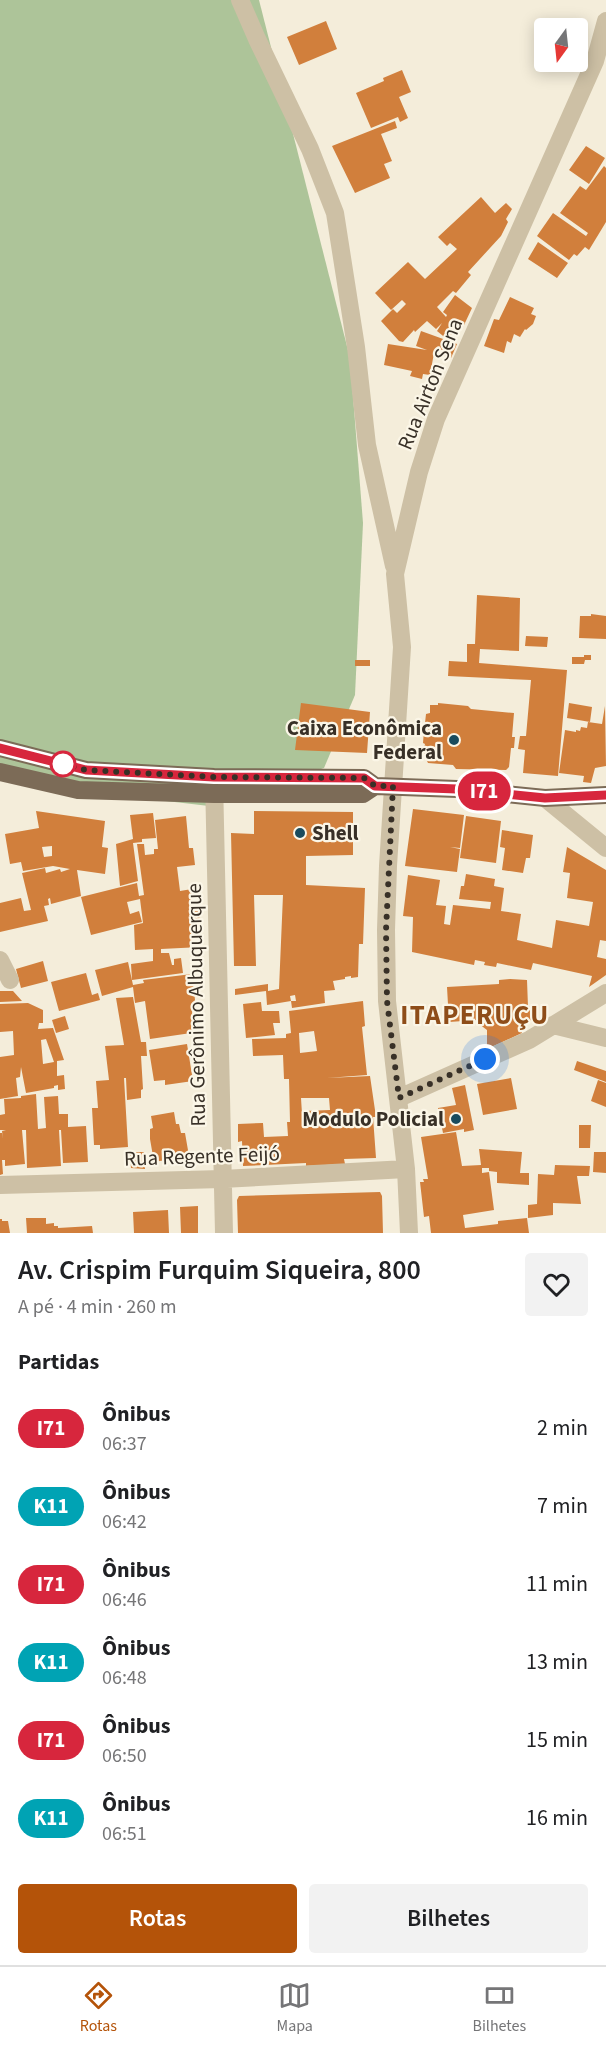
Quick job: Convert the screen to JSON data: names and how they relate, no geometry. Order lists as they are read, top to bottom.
{
  "streets": {
    "street": ["Rua Airton Sena", "Rua Gerônimo Albuquerque", "Rua Regente Feijó"]
  },
  "crossings": [
    ["Rua Airton Sena", "Rua Regente Feijó"],
    ["Rua Gerônimo Albuquerque", "Rua Regente Feijó"]
  ],
  "districts": ["ITAPERUÇU"],
  "places": ["Caixa Econômica Federal", "Shell", "Modulo Policial"],
  "lines": ["bus line I71"],
  "north": "bottom",
  "page": {
    "on_map": "I71",
    "heading": [
      ["Av. Crispim Furquim Siqueira, 800", "A pé · 4 min · 260 m"],
      "Partidas"
    ],
    "list": [
      {
        "mark": "I71",
        "name": "Ônibus",
        "note": "06:37",
        "value": "2 min"
      },
      {
        "mark": "K11",
        "name": "Ônibus",
        "note": "06:42",
        "value": "7 min"
      },
      {
        "mark": "I71",
        "name": "Ônibus",
        "note": "06:46",
        "value": "11 min"
      },
      {
        "mark": "K11",
        "name": "Ônibus",
        "note": "06:48",
        "value": "13 min"
      },
      {
        "mark": "I71",
        "name": "Ônibus",
        "note": "06:50",
        "value": "15 min"
      },
      {
        "mark": "K11",
        "name": "Ônibus",
        "note": "06:51",
        "value": "16 min"
      }
    ],
    "buttons": ["Rotas", "Bilhetes"],
    "tabs": ["Rotas", "Mapa", "Bilhetes"]
  }
}
